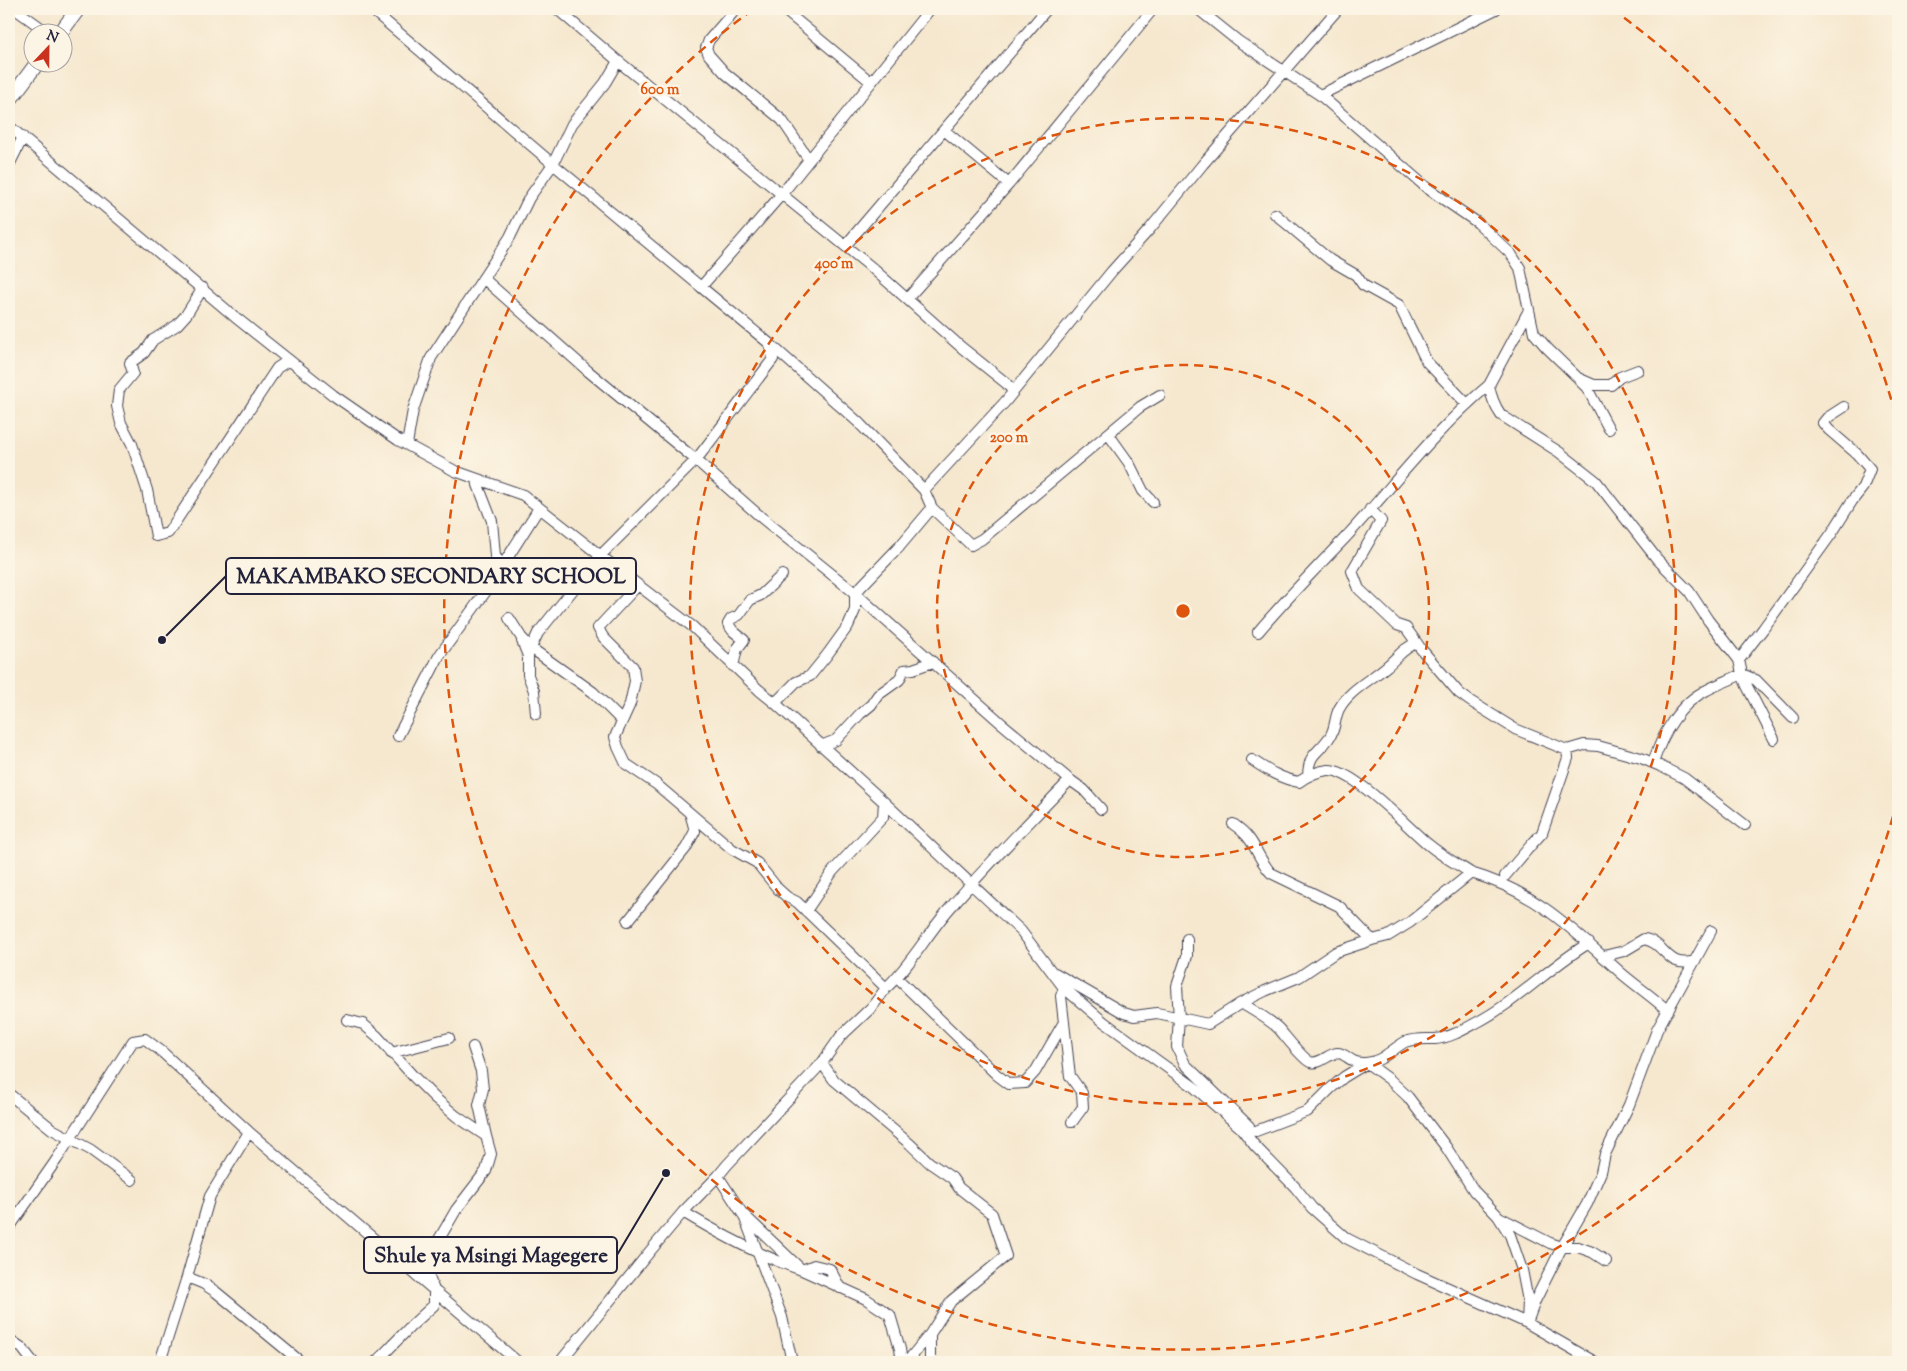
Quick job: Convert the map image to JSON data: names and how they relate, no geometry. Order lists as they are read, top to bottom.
{
  "places": ["MAKAMBAKO SECONDARY SCHOOL", "Shule ya Msingi Magegere"],
  "north": "top",
  "rings": ["600 m", "400 m", "200 m"]
}
